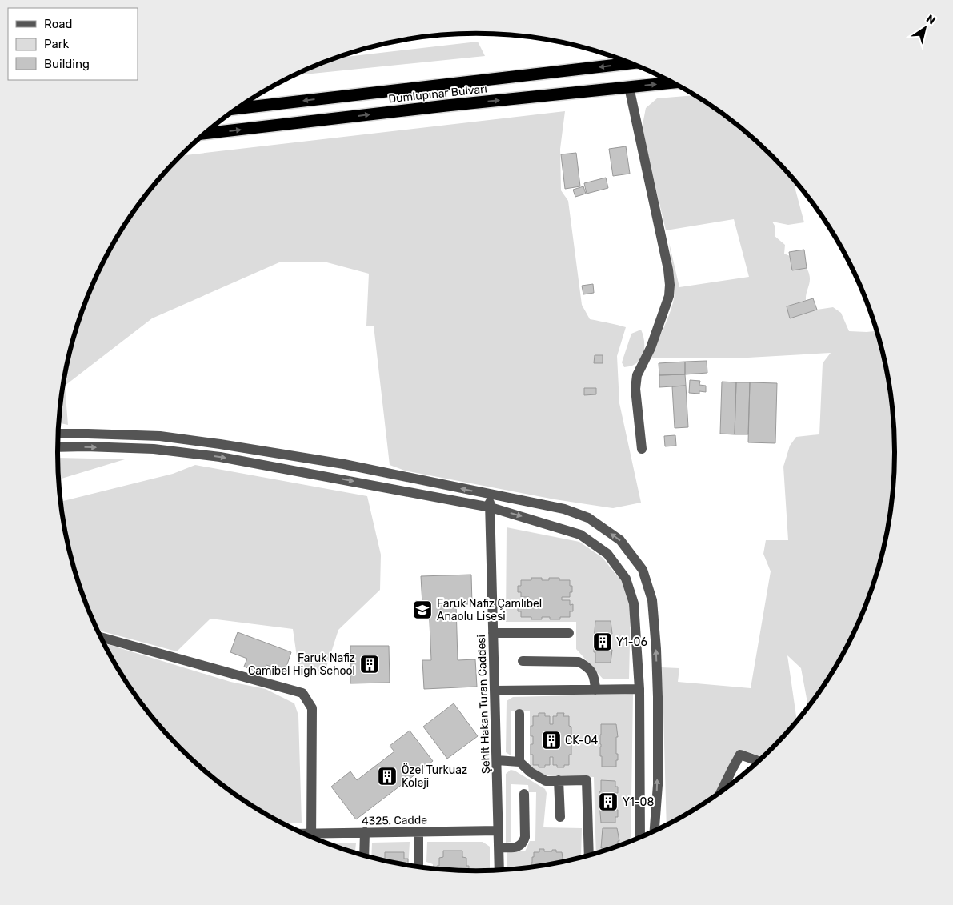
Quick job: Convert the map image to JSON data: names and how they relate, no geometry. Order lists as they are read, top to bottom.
{
  "streets": {
    "highway": ["Dumlupınar Bulvarı"],
    "street": ["Şehit Hakan Turan Caddesi", "4325. Cadde"]
  },
  "crossings": [
    ["Şehit Hakan Turan Caddesi", "4325. Cadde"]
  ],
  "places": {
    "school or university": ["Faruk Nafiz Çamlıbel Anaolu Lisesi"],
    "building": [
      "Y1-06",
      "Faruk Nafiz Camibel High School",
      "CK-04",
      "Özel Turkuaz Koleji",
      "Y1-08"
    ]
  },
  "legend": ["Road", "Park", "Building"],
  "north": "top right"
}
